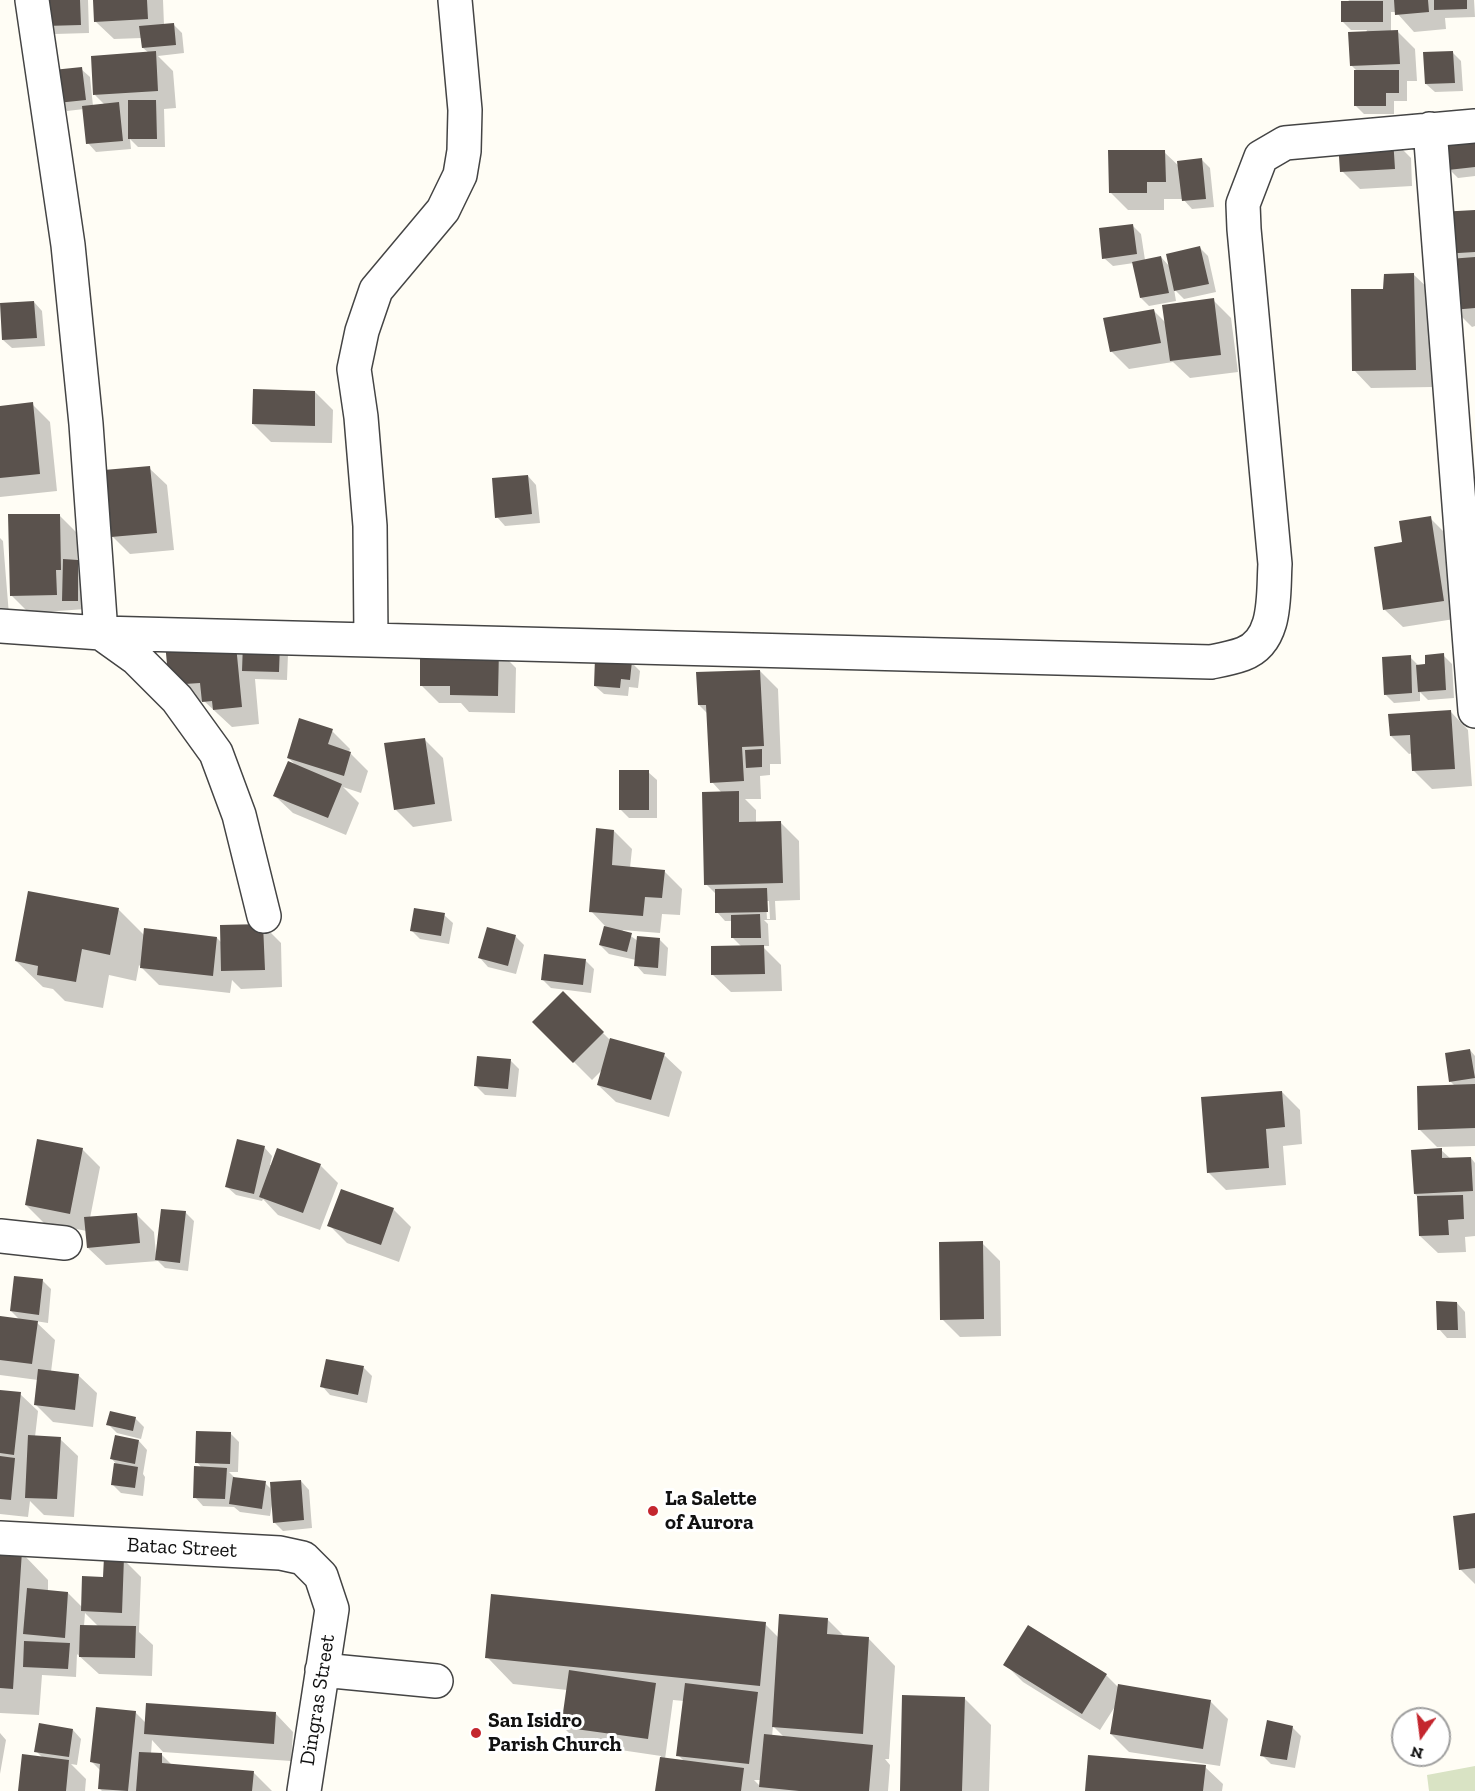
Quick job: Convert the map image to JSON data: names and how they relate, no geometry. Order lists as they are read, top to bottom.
{
  "streets": {
    "street": ["Batac Street", "Dingras Street"]
  },
  "crossings": [
    ["Batac Street", "Dingras Street"]
  ],
  "places": ["La Salette of Aurora", "San Isidro Parish Church"],
  "north": "bottom"
}
